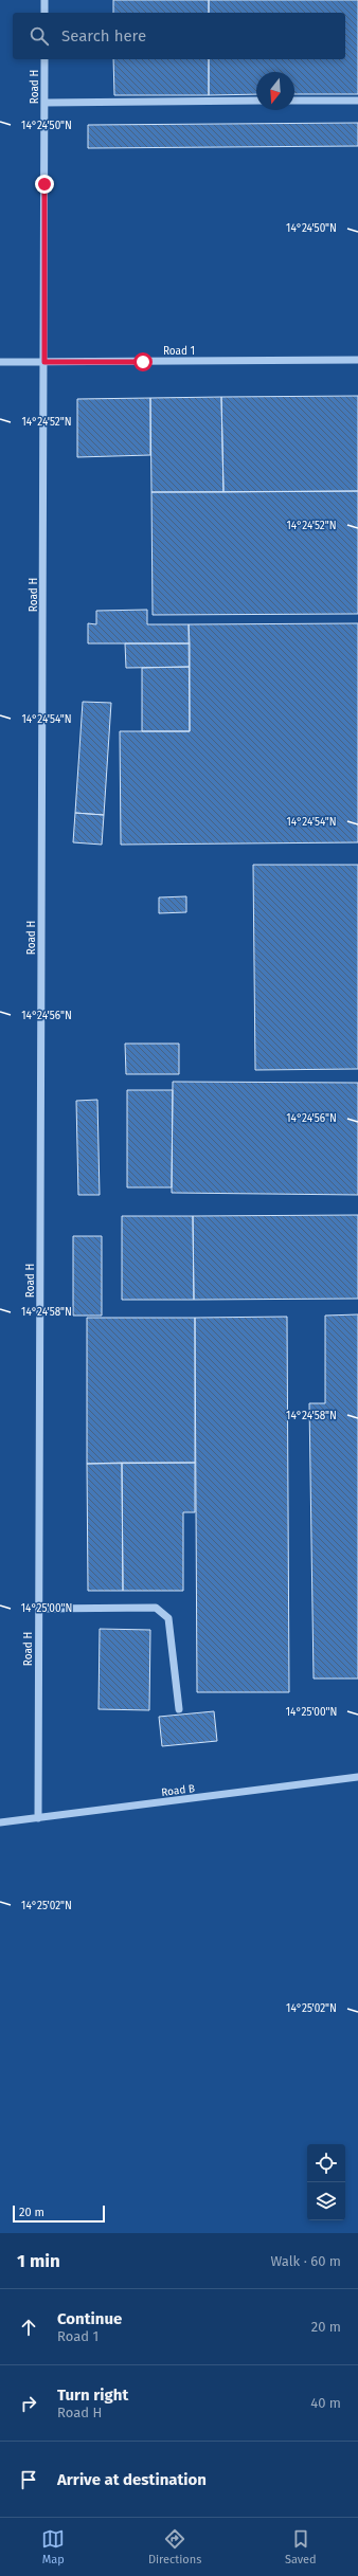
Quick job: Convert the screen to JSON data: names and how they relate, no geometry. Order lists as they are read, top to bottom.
{
  "streets": {
    "street": ["Road H", "Road 1", "Road B"]
  },
  "crossings": [
    ["Road H", "Road 1"],
    ["Road H", "Road B"]
  ],
  "scale_bar": "20 m",
  "north": "bottom",
  "page": {
    "search": "Search here",
    "scale": "20 m",
    "heading": ["1 min", "Walk · 60 m"],
    "list": [
      ["Continue", "Road 1", "20 m"],
      ["Turn right", "Road H", "40 m"],
      "Arrive at destination"
    ],
    "nav": ["Map", "Directions", "Saved"]
  },
  "coordinates": [
    "14°24'50\"N",
    "14°24'52\"N",
    "14°24'54\"N",
    "14°24'56\"N",
    "14°24'58\"N",
    "14°25'00\"N",
    "14°25'02\"N"
  ]
}
